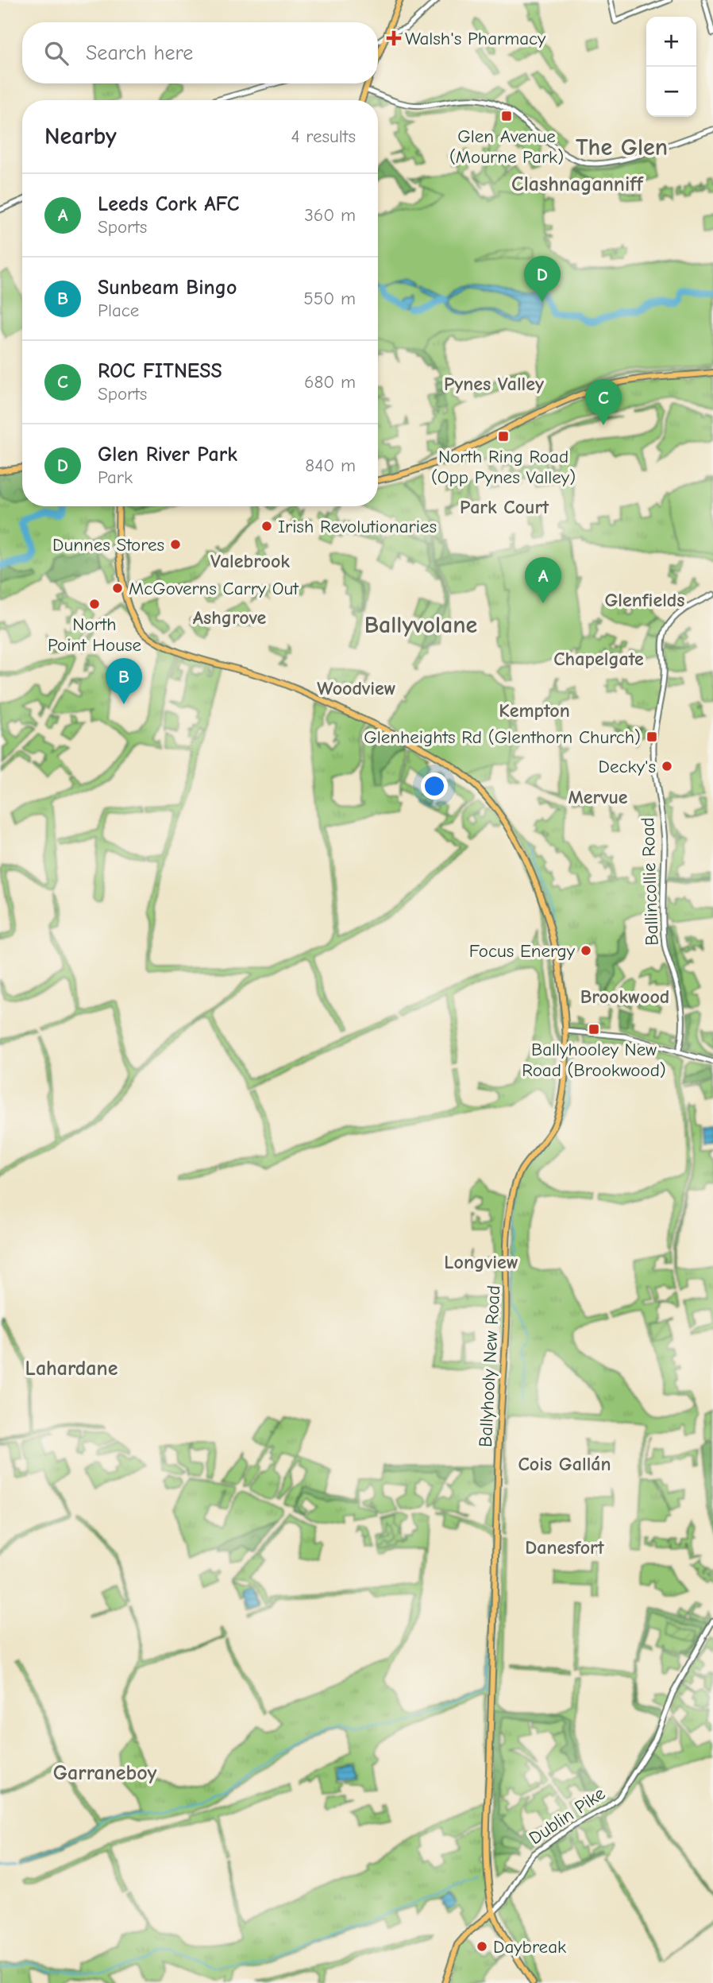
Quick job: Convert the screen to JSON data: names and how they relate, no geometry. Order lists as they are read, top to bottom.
{
  "streets": {
    "main road": ["Ballyhooly New Road"],
    "street": ["Ballincollie Road", "Dublin Pike"]
  },
  "crossings": [
    ["Ballyhooly New Road", "Dublin Pike"]
  ],
  "districts": [
    "The Glen",
    "Clashnaganniff",
    "Pynes Valley",
    "Park Court",
    "Valebrook",
    "Glenfields",
    "Ashgrove",
    "Ballyvolane",
    "Chapelgate",
    "Woodview",
    "Kempton",
    "Mervue",
    "Brookwood",
    "Longview",
    "Lahardane",
    "Cois Gallán",
    "Danesfort",
    "Garraneboy"
  ],
  "places": {
    "health": ["Walsh's Pharmacy"],
    "transit": [
      "Glen Avenue (Mourne Park)",
      "North Ring Road (Opp Pynes Valley)",
      "Glenheights Rd (Glenthorn Church)",
      "Ballyhooley New Road (Brookwood)"
    ],
    "other": [
      "Irish Revolutionaries",
      "Dunnes Stores",
      "McGoverns Carry Out",
      "North Point House",
      "Decky's",
      "Focus Energy",
      "Daybreak"
    ]
  },
  "page": {
    "map_buttons": ["+", "−"],
    "search": "Search here",
    "heading": ["Nearby", "4 results"],
    "list": [
      {
        "mark": "A",
        "name": "Leeds Cork AFC",
        "note": "Sports",
        "value": "360 m"
      },
      {
        "mark": "B",
        "name": "Sunbeam Bingo",
        "note": "Place",
        "value": "550 m"
      },
      {
        "mark": "C",
        "name": "ROC FITNESS",
        "note": "Sports",
        "value": "680 m"
      },
      {
        "mark": "D",
        "name": "Glen River Park",
        "note": "Park",
        "value": "840 m"
      }
    ],
    "pins": [
      "D",
      "C",
      "A",
      "B"
    ]
  }
}
